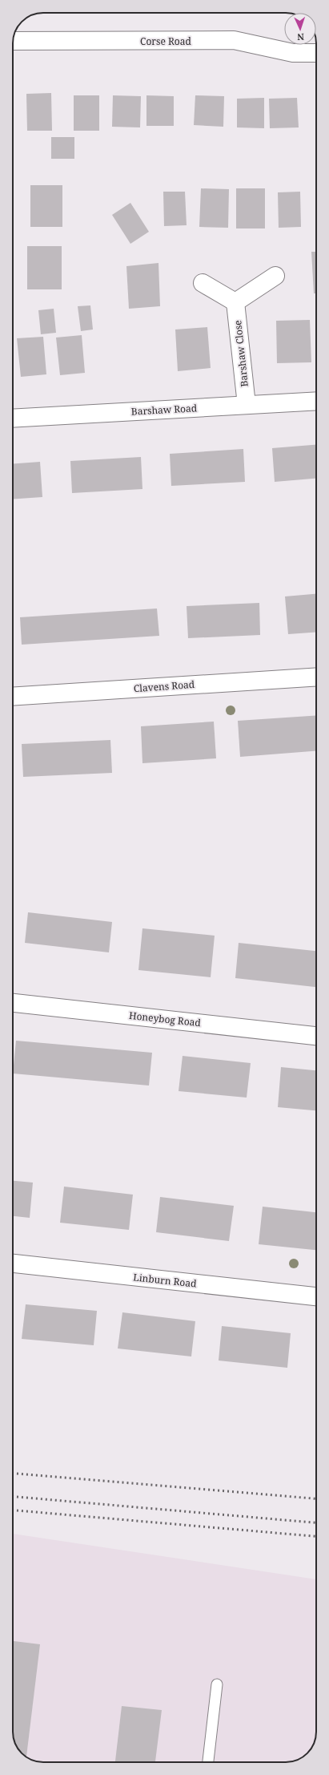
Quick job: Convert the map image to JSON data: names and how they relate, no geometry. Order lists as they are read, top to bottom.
{
  "streets": {
    "street": [
      "Corse Road",
      "Barshaw Close",
      "Barshaw Road",
      "Clavens Road",
      "Honeybog Road",
      "Linburn Road"
    ]
  },
  "crossings": [
    ["Barshaw Close", "Barshaw Road"]
  ],
  "north": "bottom"
}
